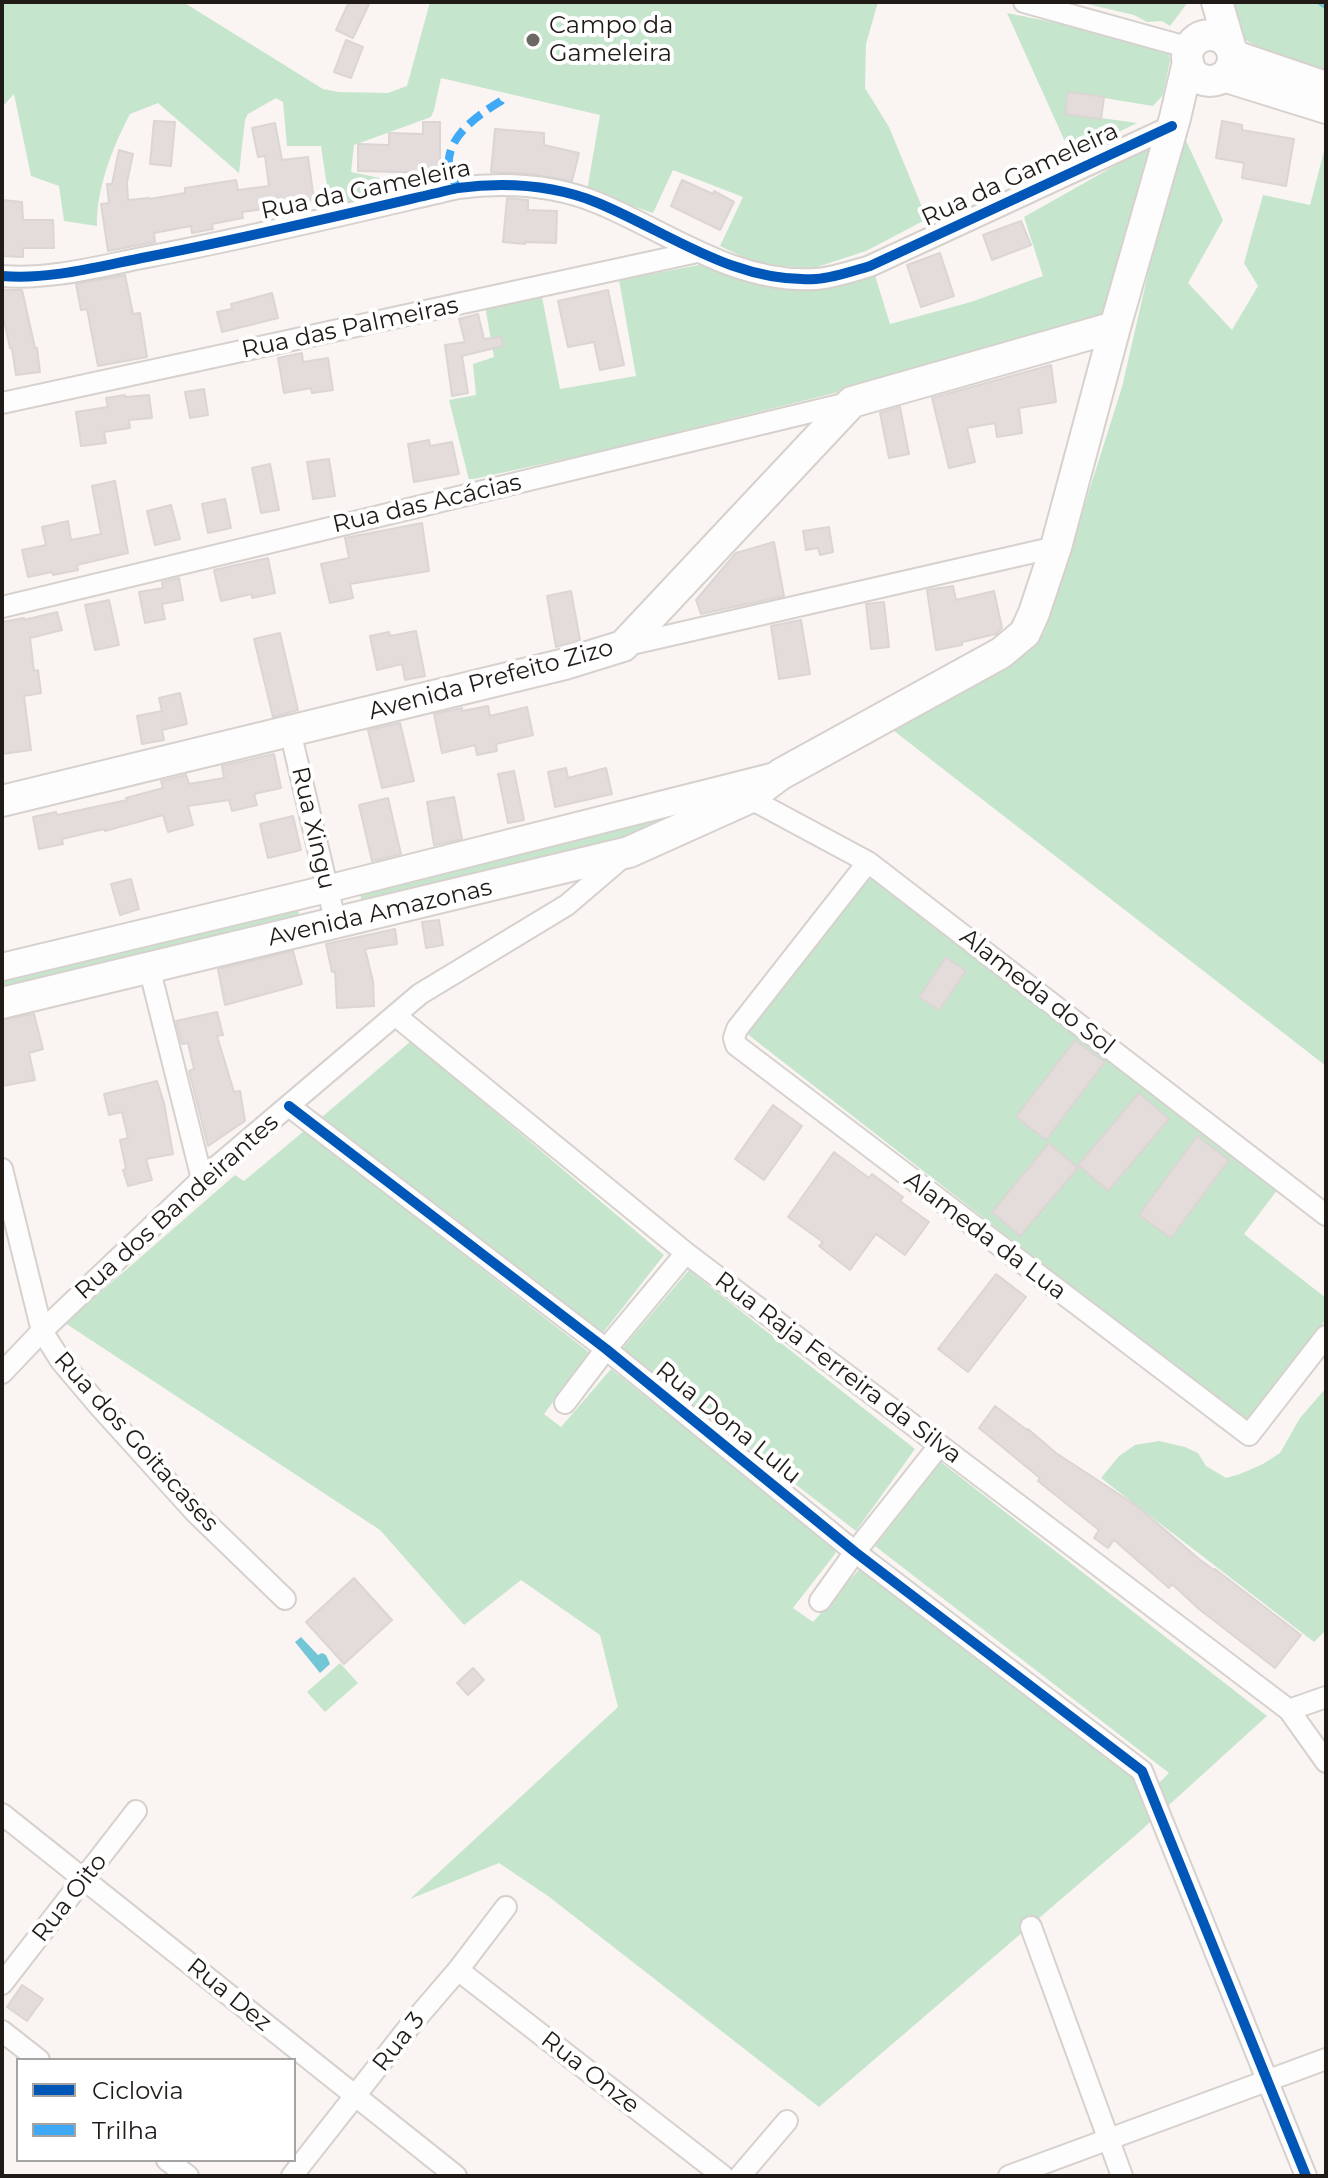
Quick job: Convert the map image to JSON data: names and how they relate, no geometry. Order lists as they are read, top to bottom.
{
  "streets": {
    "main road": ["Avenida Prefeito Zizo", "Avenida Amazonas"],
    "street": [
      "Rua da Gameleira",
      "Rua das Palmeiras",
      "Rua das Acácias",
      "Rua Xingu",
      "Alameda do Sol",
      "Rua dos Bandeirantes",
      "Alameda da Lua",
      "Rua Raja Ferreira da Silva",
      "Rua Dona Lulu",
      "Rua dos Goitacases",
      "Rua Oito",
      "Rua Dez",
      "Rua 3",
      "Rua Onze"
    ]
  },
  "crossings": [
    ["Rua da Gameleira", "Rua das Palmeiras"],
    ["Rua das Acácias", "Avenida Prefeito Zizo"],
    ["Avenida Prefeito Zizo", "Rua Xingu"],
    ["Rua Xingu", "Avenida Amazonas"],
    ["Avenida Amazonas", "Alameda do Sol"],
    ["Avenida Amazonas", "Rua dos Bandeirantes"],
    ["Alameda do Sol", "Alameda da Lua"],
    ["Rua dos Bandeirantes", "Rua Raja Ferreira da Silva"],
    ["Rua dos Bandeirantes", "Rua Dona Lulu"],
    ["Rua dos Bandeirantes", "Rua dos Goitacases"],
    ["Rua Oito", "Rua Dez"],
    ["Rua Dez", "Rua 3"],
    ["Rua 3", "Rua Onze"]
  ],
  "places": ["Campo da Gameleira"],
  "legend": ["Ciclovia", "Trilha"]
}
